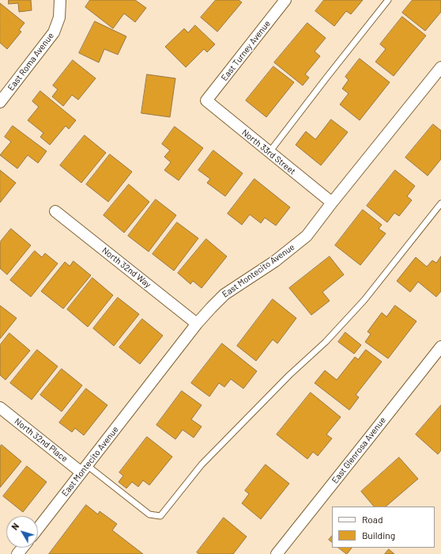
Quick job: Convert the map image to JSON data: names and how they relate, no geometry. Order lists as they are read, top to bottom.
{
  "streets": {
    "street": [
      "East Turney Avenue",
      "East Roma Avenue",
      "North 33rd Street",
      "North 32nd Way",
      "East Montecito Avenue",
      "North 32nd Place",
      "East Glenrosa Avenue"
    ]
  },
  "crossings": [
    ["East Turney Avenue", "North 33rd Street"],
    ["North 33rd Street", "East Montecito Avenue"],
    ["North 32nd Way", "East Montecito Avenue"],
    ["East Montecito Avenue", "North 32nd Place"]
  ],
  "legend": ["Road", "Building"],
  "north": "top left"
}
